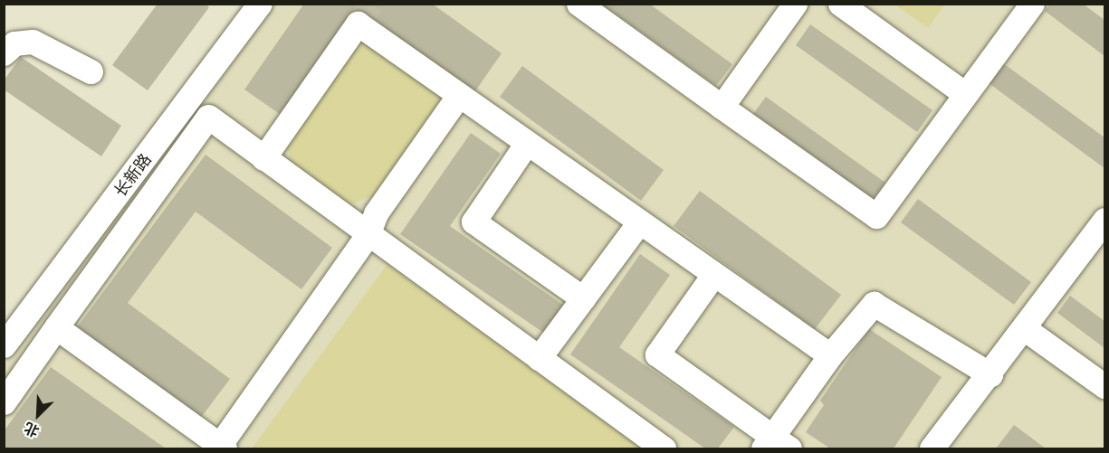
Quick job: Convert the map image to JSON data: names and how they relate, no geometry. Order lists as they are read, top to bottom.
{
  "streets": {
    "street": ["长新路"]
  },
  "north": "bottom left"
}
